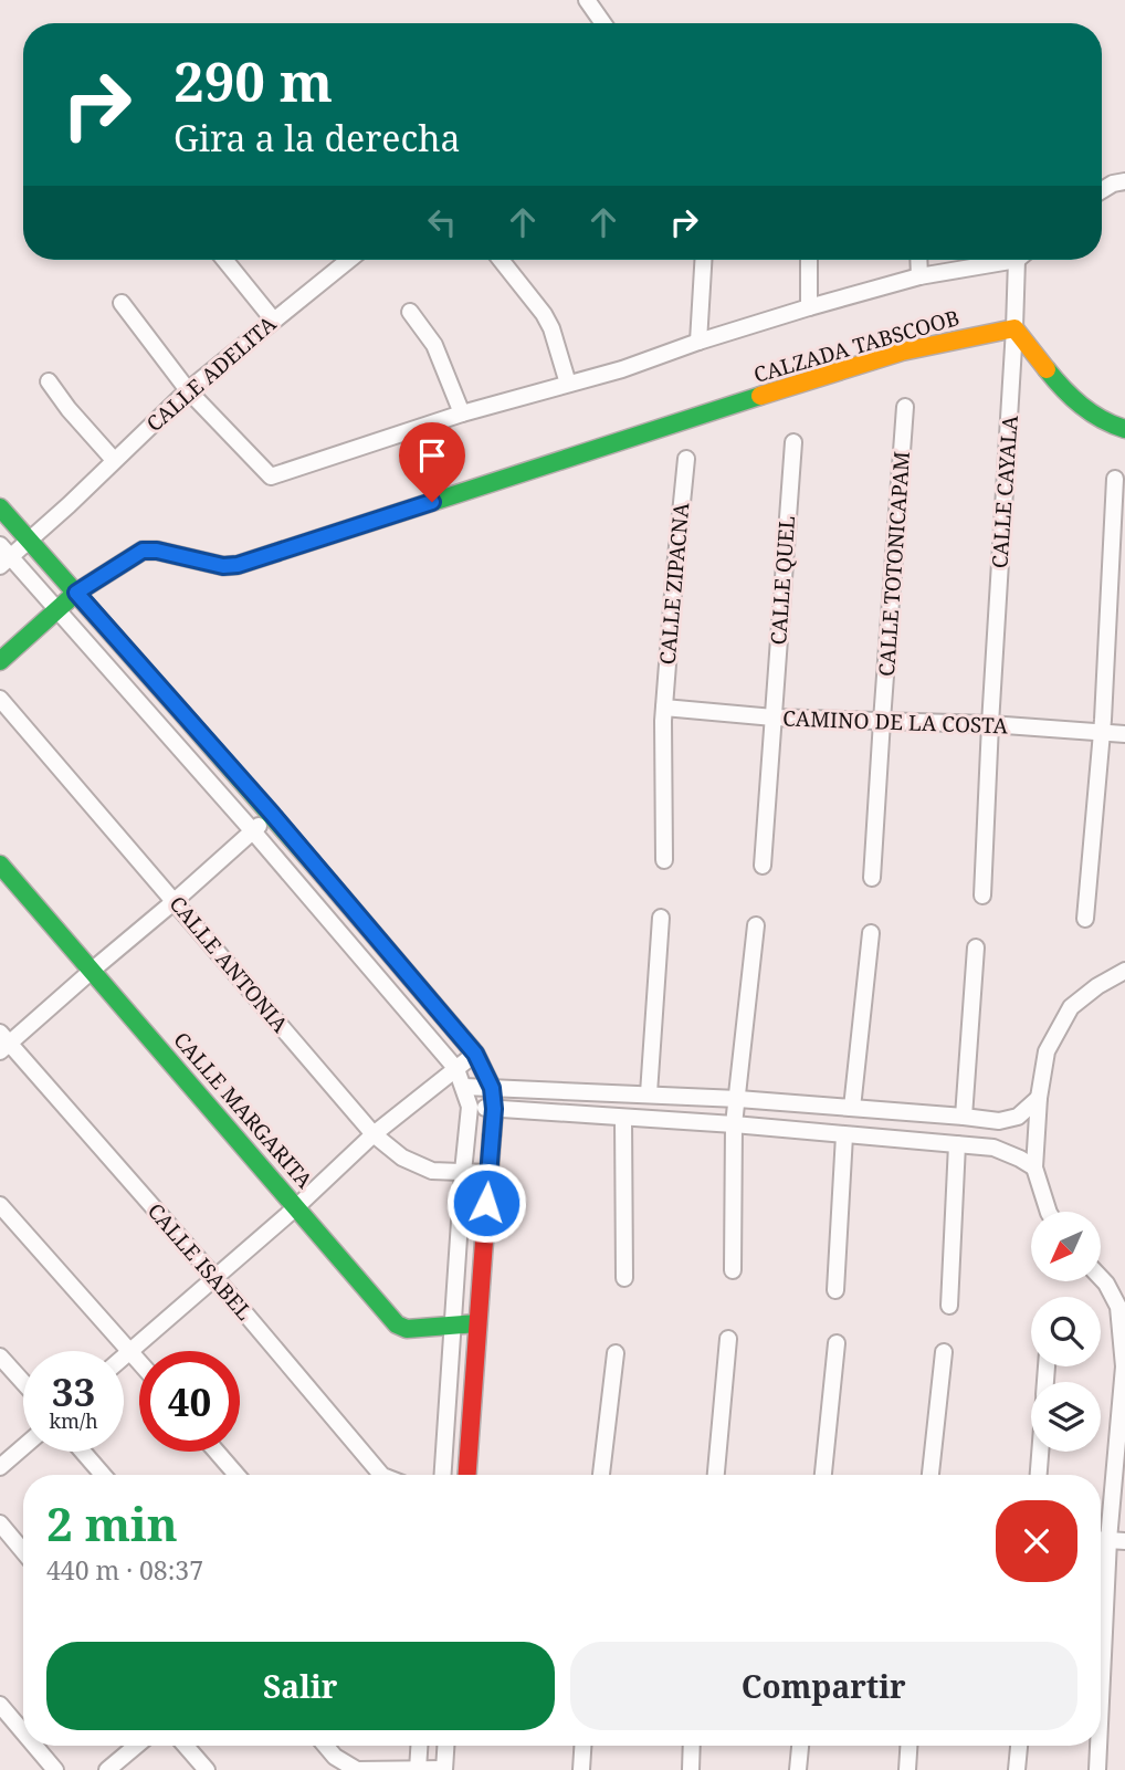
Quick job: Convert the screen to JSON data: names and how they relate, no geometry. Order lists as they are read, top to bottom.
{
  "streets": {
    "street": [
      "CALZADA TABSCOOB",
      "CALLE ADELITA",
      "CALLE CAYALA",
      "CALLE TOTONICAPAM",
      "CALLE QUEL",
      "CALLE ZIPACNA",
      "CAMINO DE LA COSTA",
      "CALLE ANTONIA",
      "CALLE MARGARITA",
      "CALLE ISABEL"
    ]
  },
  "crossings": [
    ["CALZADA TABSCOOB", "CALLE CAYALA"],
    ["CALLE CAYALA", "CAMINO DE LA COSTA"],
    ["CALLE TOTONICAPAM", "CAMINO DE LA COSTA"],
    ["CALLE QUEL", "CAMINO DE LA COSTA"],
    ["CALLE ZIPACNA", "CAMINO DE LA COSTA"]
  ],
  "north": "bottom left",
  "page": {
    "turn": ["290 m", "Gira a la derecha"],
    "speed": "33 km/h",
    "limit": "40",
    "heading": ["2 min", "440 m · 08:37"],
    "buttons": ["Salir", "Compartir"]
  }
}
